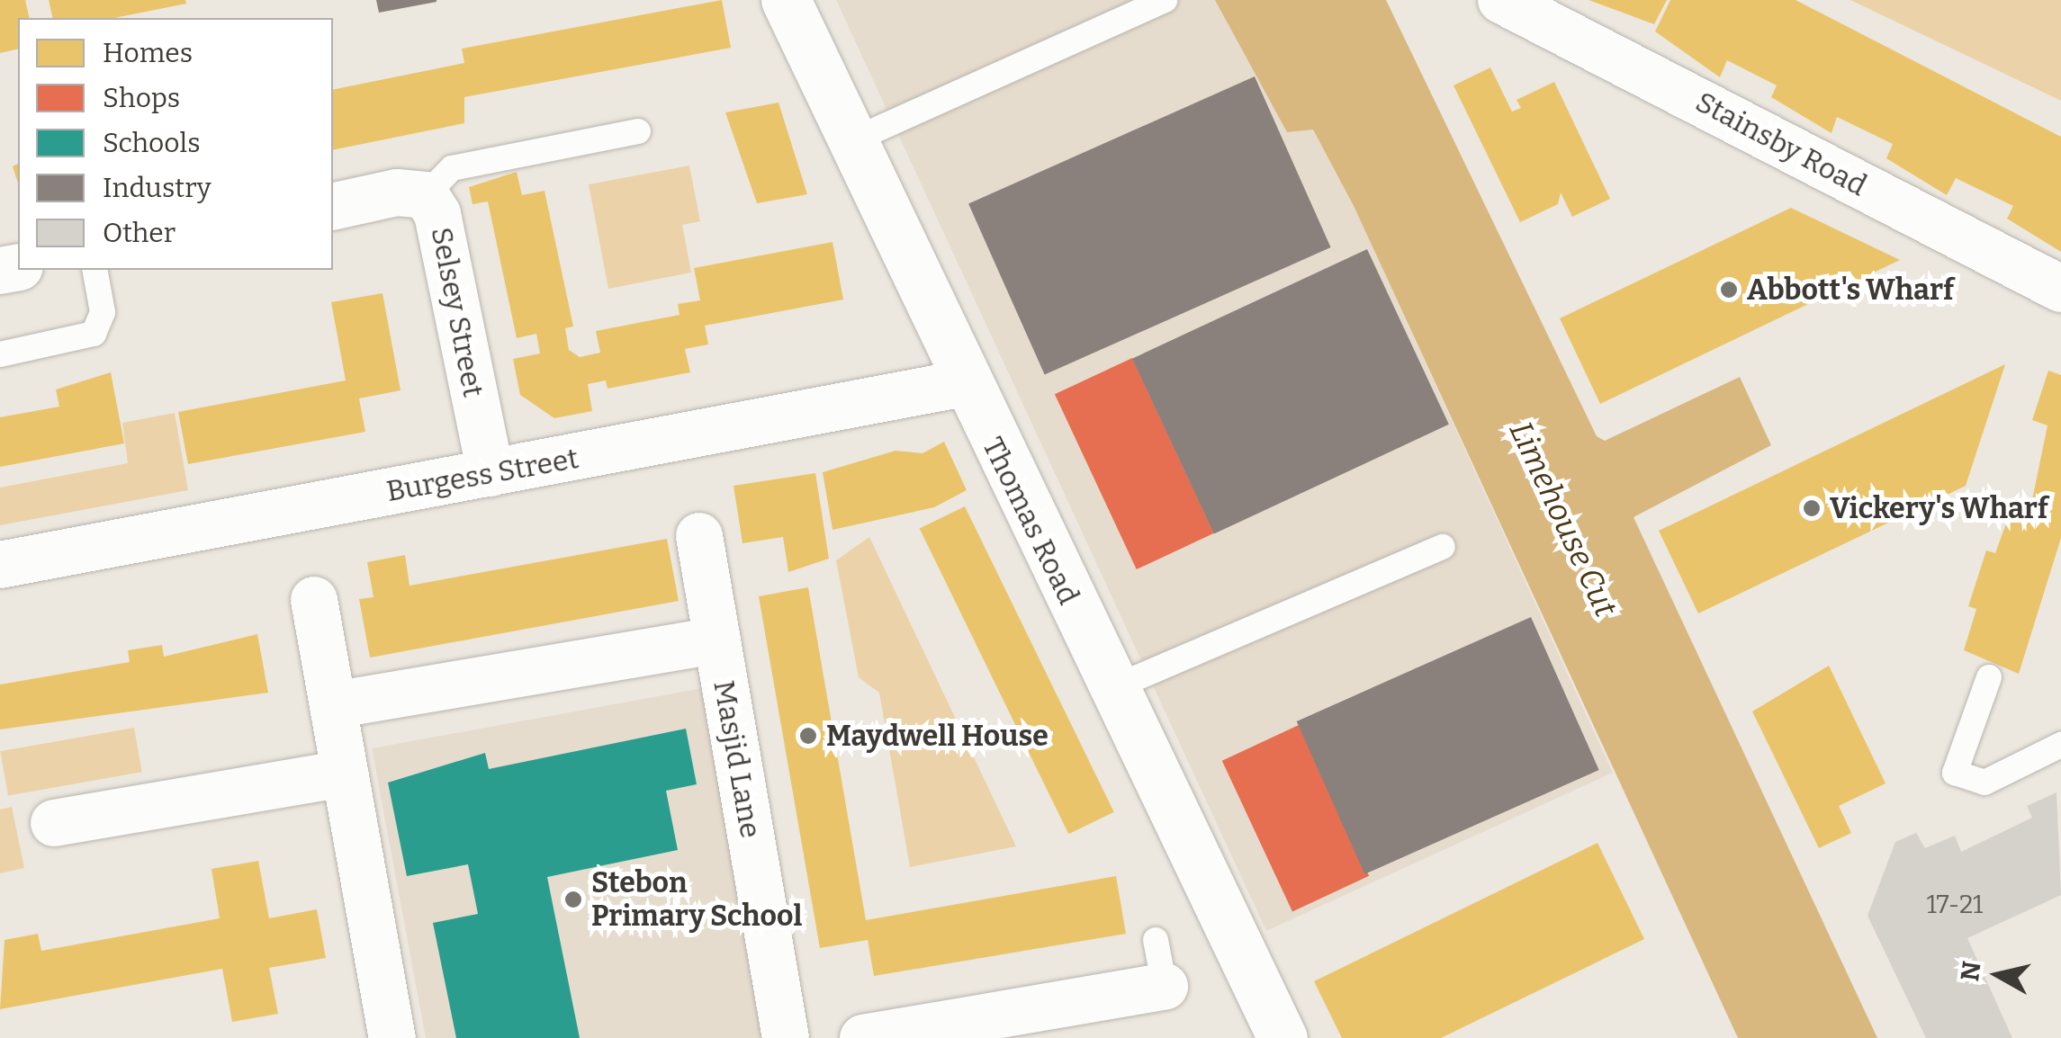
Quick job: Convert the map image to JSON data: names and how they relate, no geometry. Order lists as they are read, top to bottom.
{
  "streets": {
    "street": [
      "Stainsby Road",
      "Selsey Street",
      "Burgess Street",
      "Thomas Road",
      "Masjid Lane"
    ]
  },
  "crossings": [
    ["Selsey Street", "Burgess Street"],
    ["Burgess Street", "Thomas Road"]
  ],
  "water": ["Limehouse Cut"],
  "places": [
    "Abbott's Wharf",
    "Vickery's Wharf",
    "Maydwell House",
    "Stebon Primary School"
  ],
  "house_numbers": ["17-21"],
  "legend": [
    "Homes",
    "Shops",
    "Schools",
    "Industry",
    "Other"
  ],
  "north": "left"
}
